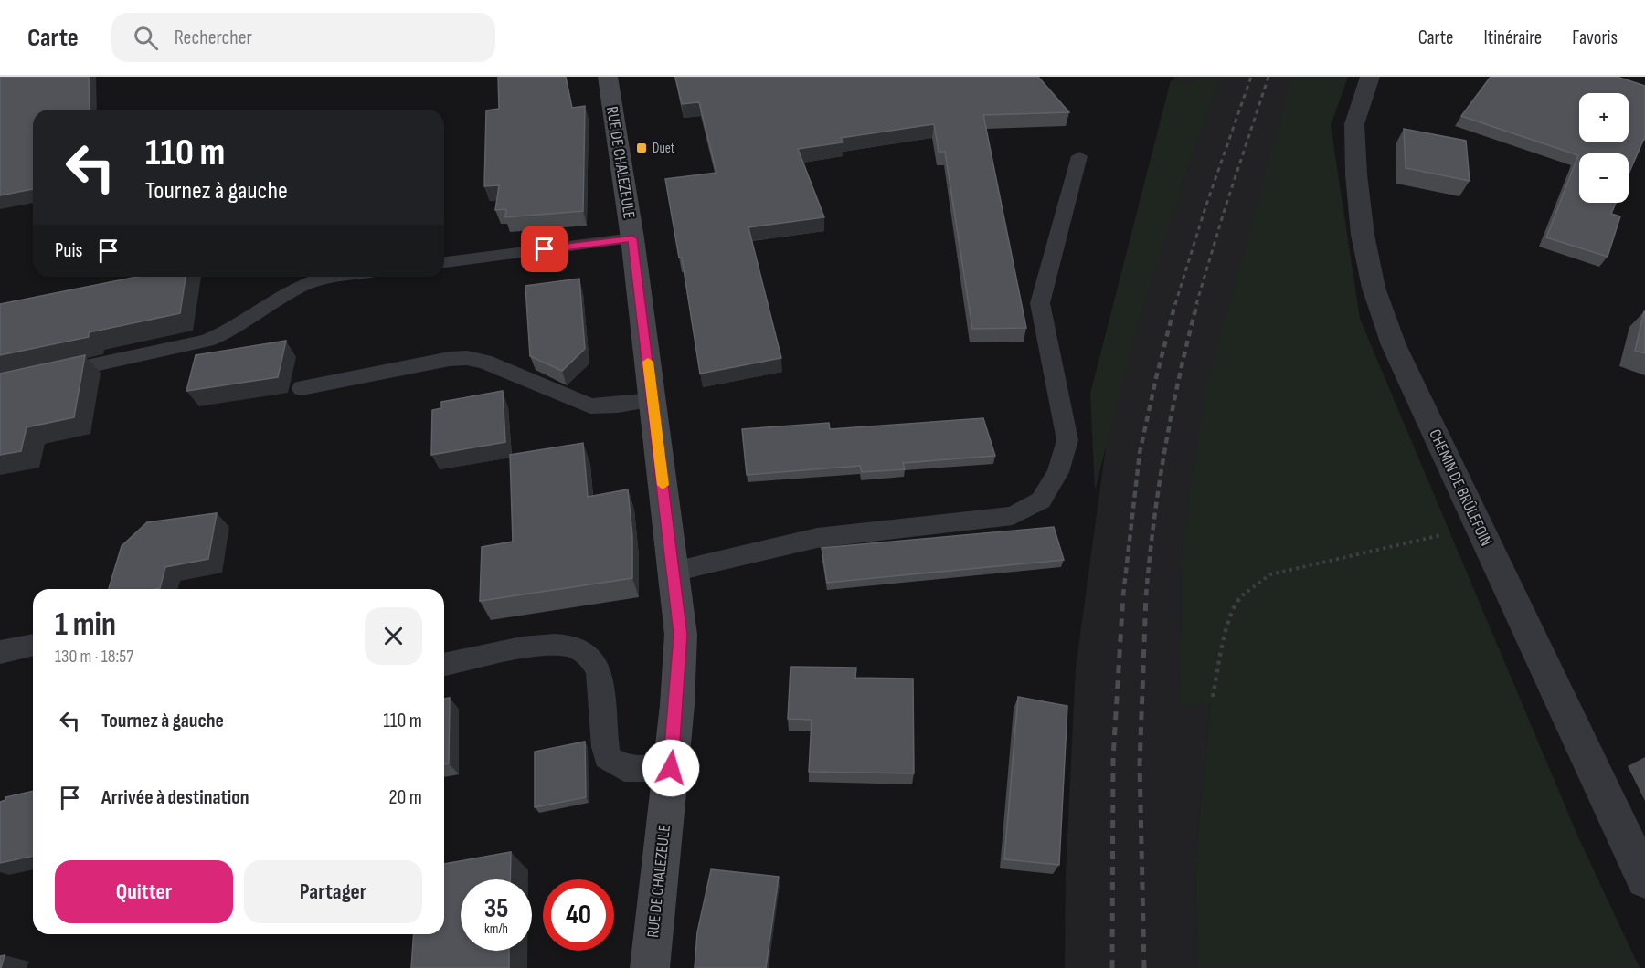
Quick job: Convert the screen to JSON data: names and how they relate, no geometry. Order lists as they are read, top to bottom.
{
  "streets": {
    "street": ["RUE DE CHALEZEULE", "CHEMIN DE BRÛLEFOIN"]
  },
  "places": {
    "transit": ["Duet"]
  },
  "page": {
    "header": "Carte",
    "search": "Rechercher",
    "nav": ["Carte", "Itinéraire", "Favoris"],
    "map_buttons": ["+", "−"],
    "turn": ["110 m", "Tournez à gauche"],
    "then": "Puis",
    "heading": ["1 min", "130 m · 18:57"],
    "list": [
      {
        "name": "Tournez à gauche",
        "value": "110 m"
      },
      {
        "name": "Arrivée à destination",
        "value": "20 m"
      }
    ],
    "buttons": ["Quitter", "Partager"],
    "speed": "35 km/h",
    "limit": "40"
  }
}
